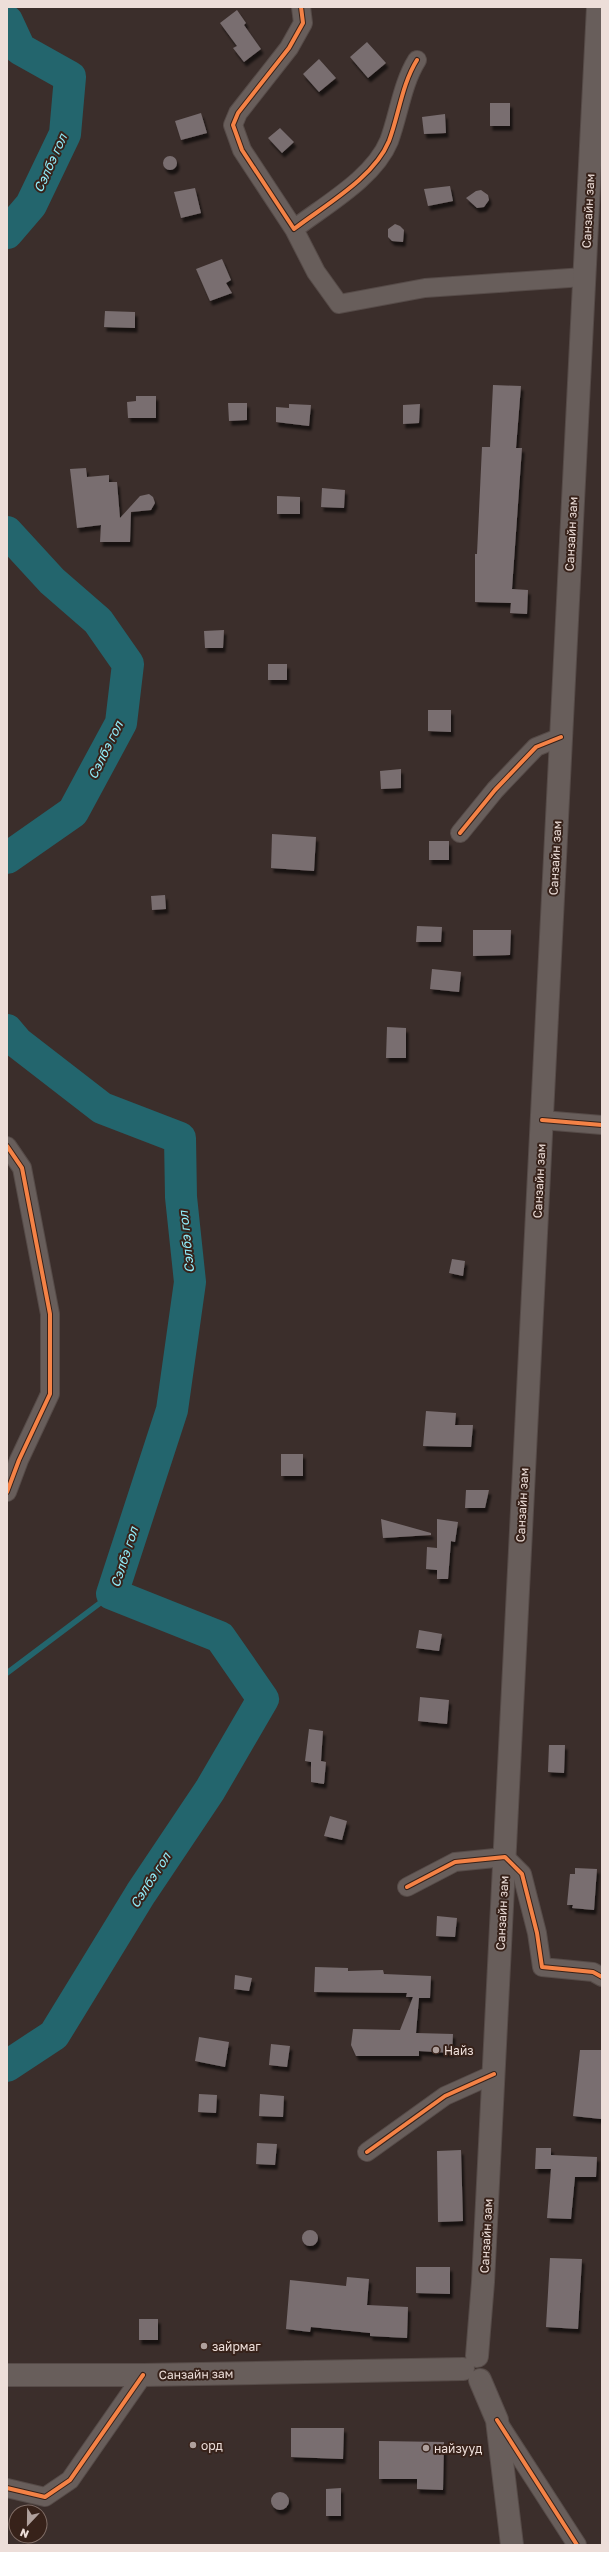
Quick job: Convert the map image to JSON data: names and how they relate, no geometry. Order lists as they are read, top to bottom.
{
  "streets": {
    "main road": ["Санзайн зам"]
  },
  "water": ["Сэлбэ гол"],
  "places": [
    "Найз",
    "зайрмаг",
    "орд",
    "найзууд"
  ],
  "north": "bottom"
}
